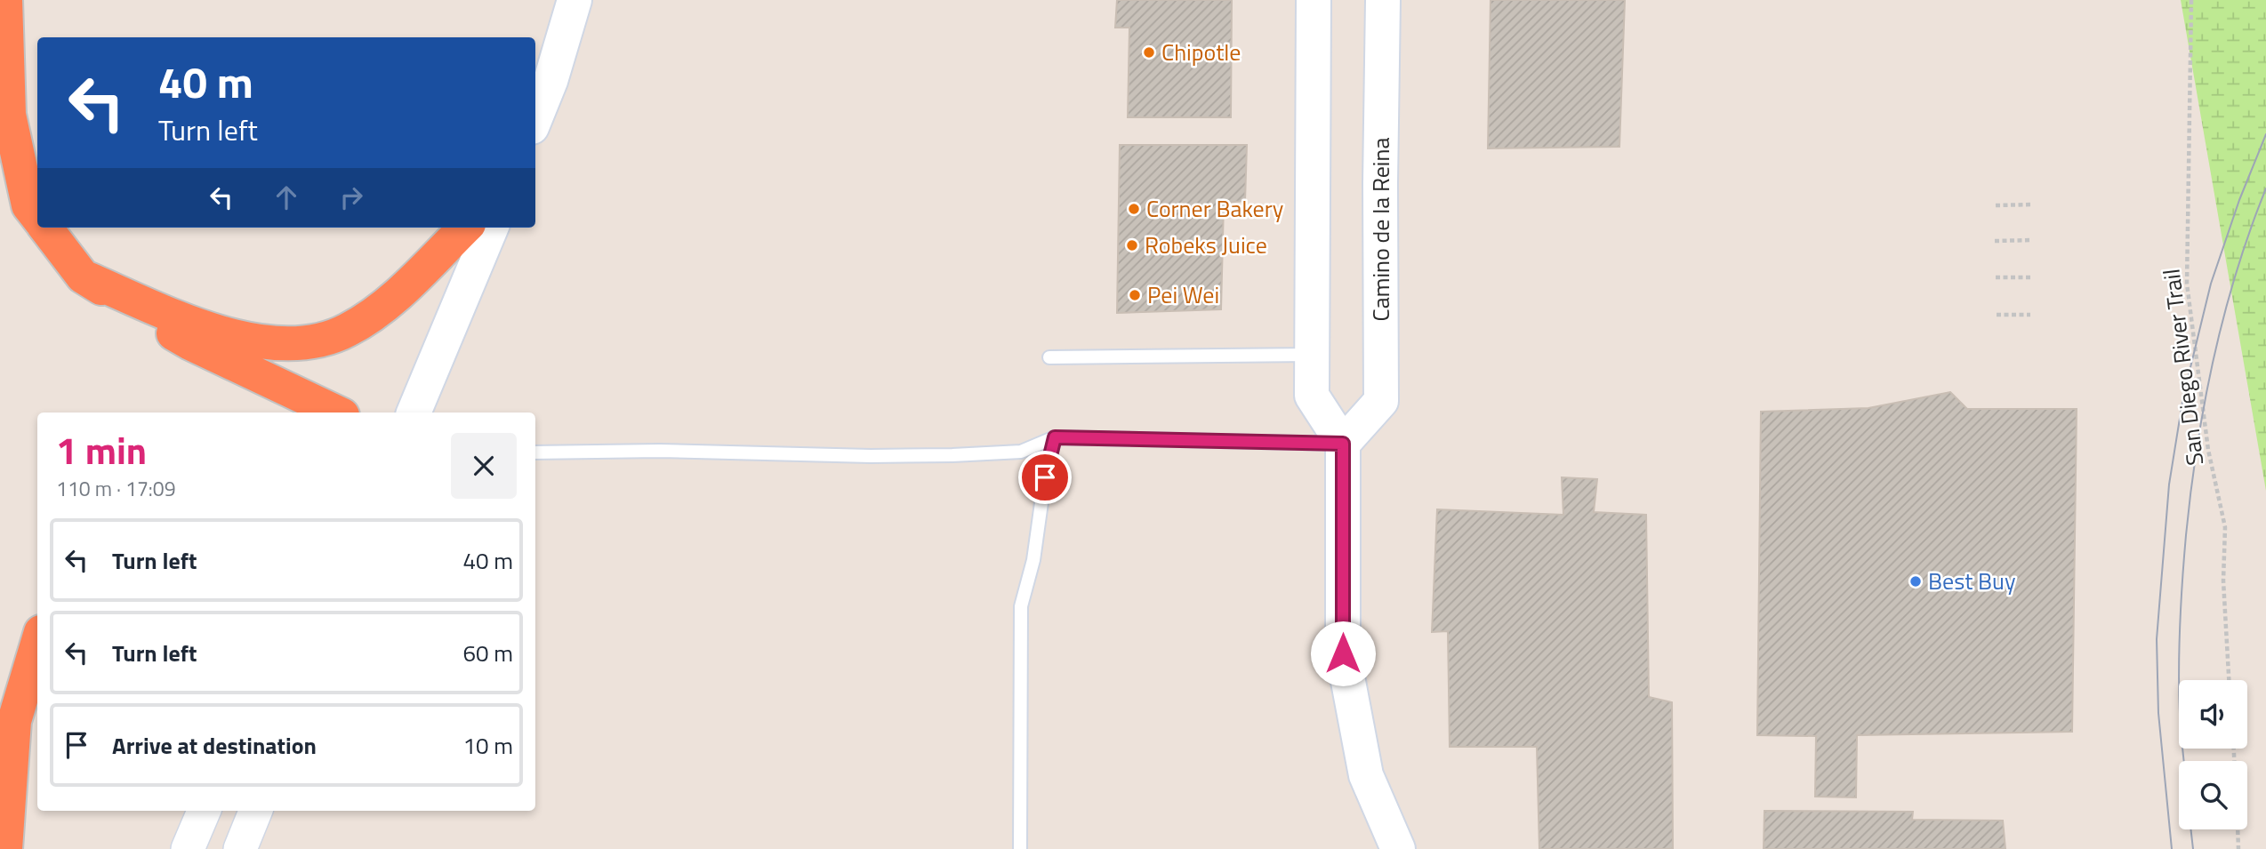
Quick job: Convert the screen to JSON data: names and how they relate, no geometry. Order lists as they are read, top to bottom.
{
  "streets": {
    "main road": ["Camino de la Reina"],
    "path": ["San Diego River Trail"]
  },
  "places": [
    "Chipotle",
    "Corner Bakery",
    "Robeks Juice",
    "Pei Wei",
    "Best Buy"
  ],
  "page": {
    "turn": ["40 m", "Turn left"],
    "heading": ["1 min", "110 m · 17:09"],
    "list": [
      {
        "name": "Turn left",
        "value": "40 m"
      },
      {
        "name": "Turn left",
        "value": "60 m"
      },
      {
        "name": "Arrive at destination",
        "value": "10 m"
      }
    ]
  }
}
